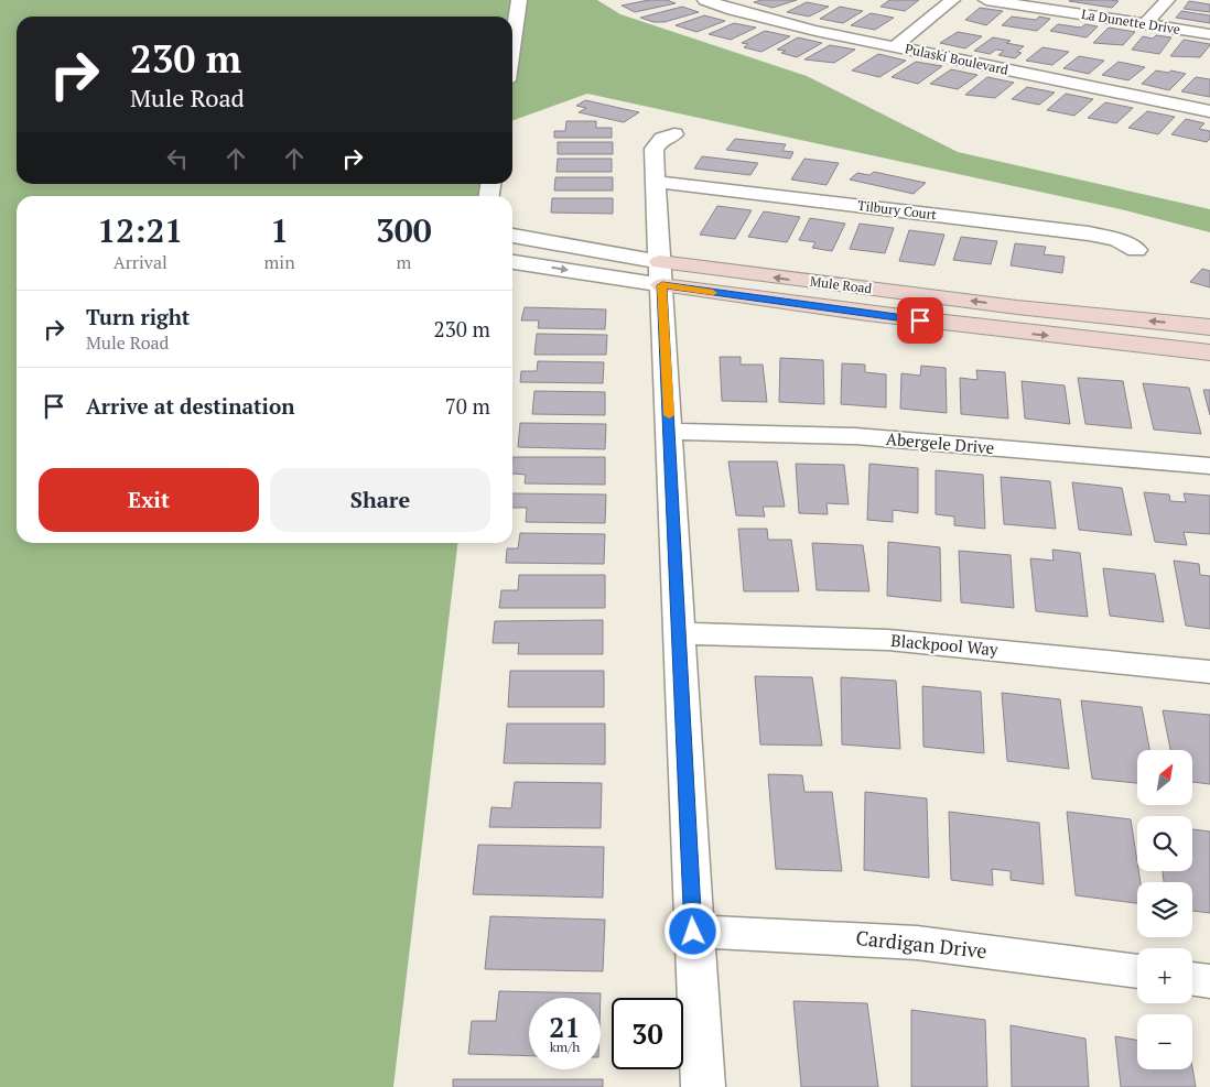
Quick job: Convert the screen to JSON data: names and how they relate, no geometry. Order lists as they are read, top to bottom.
{
  "streets": {
    "main road": ["Mule Road"],
    "street": [
      "La Dunette Drive",
      "Pulaski Boulevard",
      "Tilbury Court",
      "Abergele Drive",
      "Blackpool Way",
      "Cardigan Drive"
    ]
  },
  "north": "top right",
  "page": {
    "turn": ["230 m", "Mule Road"],
    "eta": [
      "12:21",
      "Arrival",
      "1",
      "min",
      "300",
      "m"
    ],
    "list": [
      {
        "name": "Turn right",
        "note": "Mule Road",
        "value": "230 m"
      },
      {
        "name": "Arrive at destination",
        "value": "70 m"
      }
    ],
    "buttons": ["Exit", "Share"],
    "map_buttons": ["+", "−"],
    "speed": "21 km/h",
    "limit": "30"
  }
}
